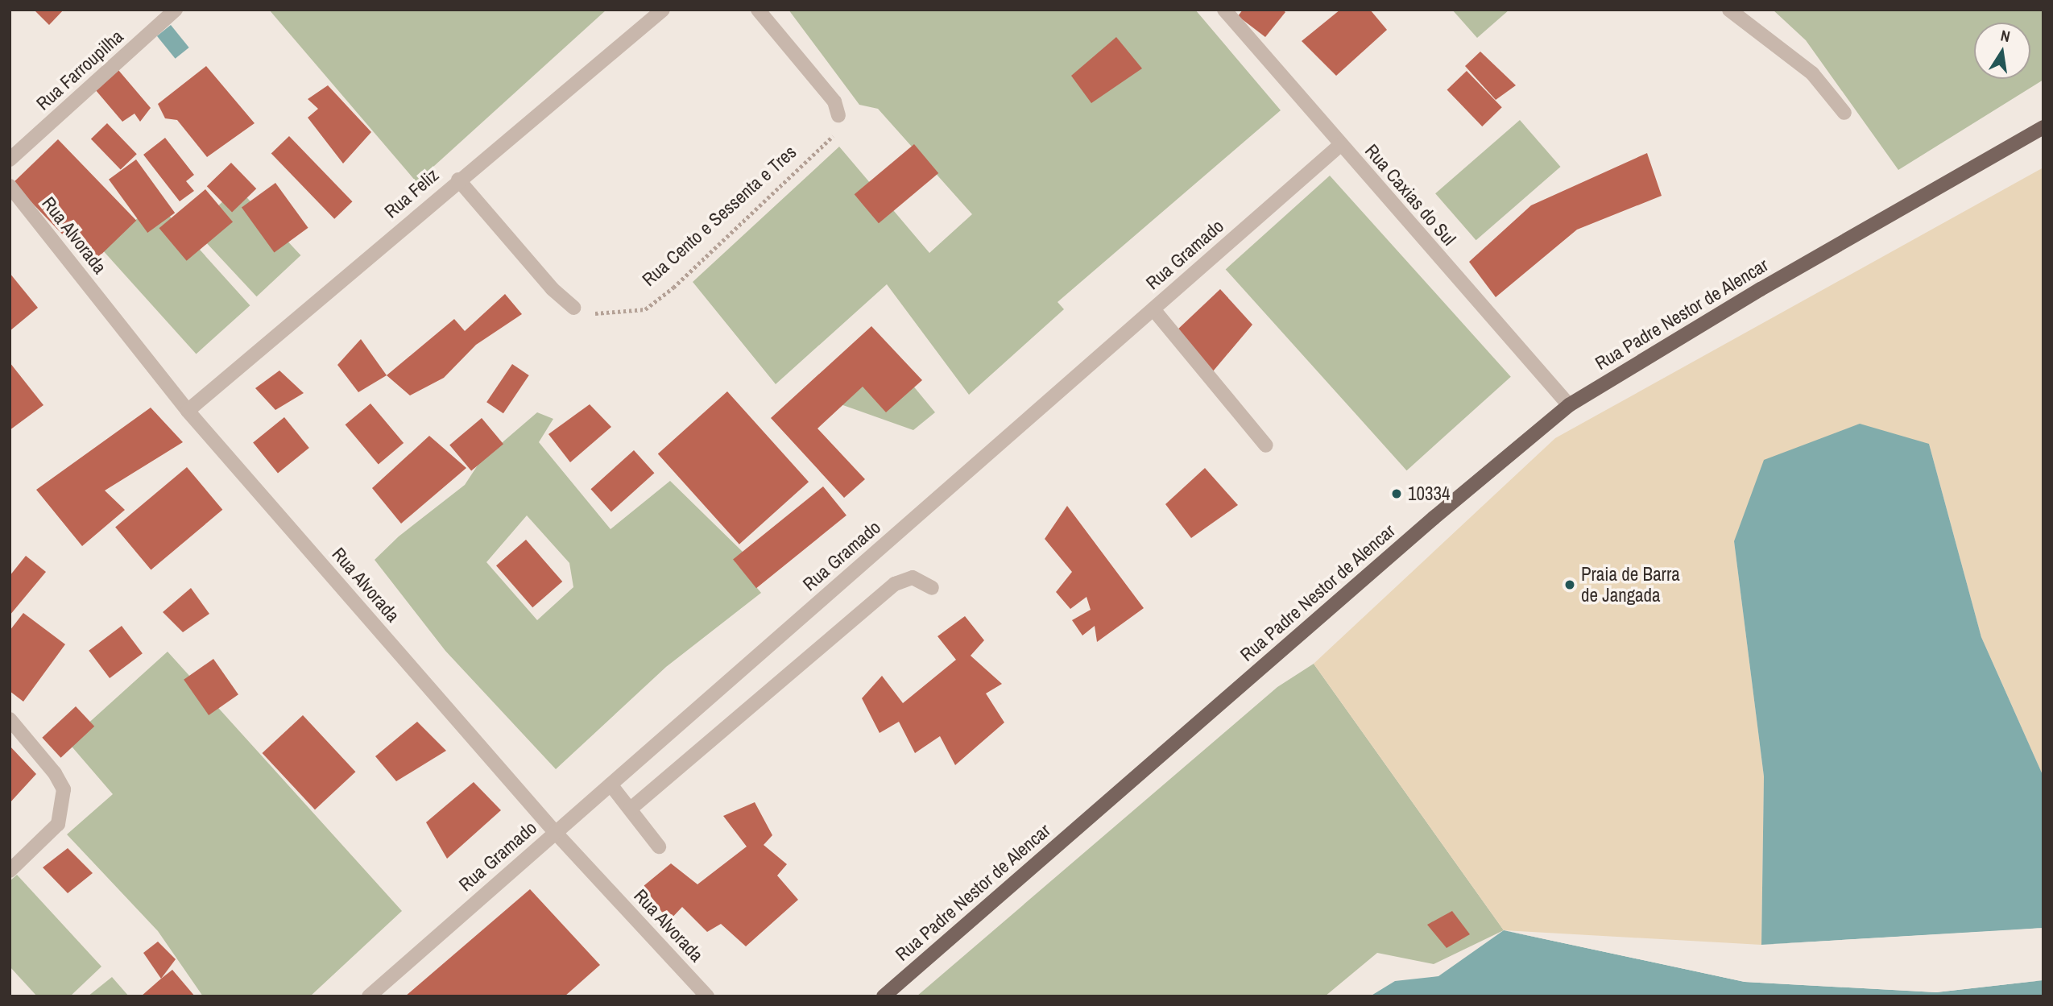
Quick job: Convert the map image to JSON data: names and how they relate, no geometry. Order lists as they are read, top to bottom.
{
  "streets": {
    "main road": ["Rua Padre Nestor de Alencar"],
    "street": [
      "Rua Farroupilha",
      "Rua Feliz",
      "Rua Caxias do Sul",
      "Rua Alvorada",
      "Rua Gramado"
    ],
    "path": ["Rua Cento e Sessenta e Tres"]
  },
  "crossings": [
    ["Rua Feliz", "Rua Alvorada"],
    ["Rua Caxias do Sul", "Rua Gramado"],
    ["Rua Caxias do Sul", "Rua Padre Nestor de Alencar"],
    ["Rua Alvorada", "Rua Gramado"]
  ],
  "places": ["10334", "Praia de Barra de Jangada"],
  "north": "top"
}
